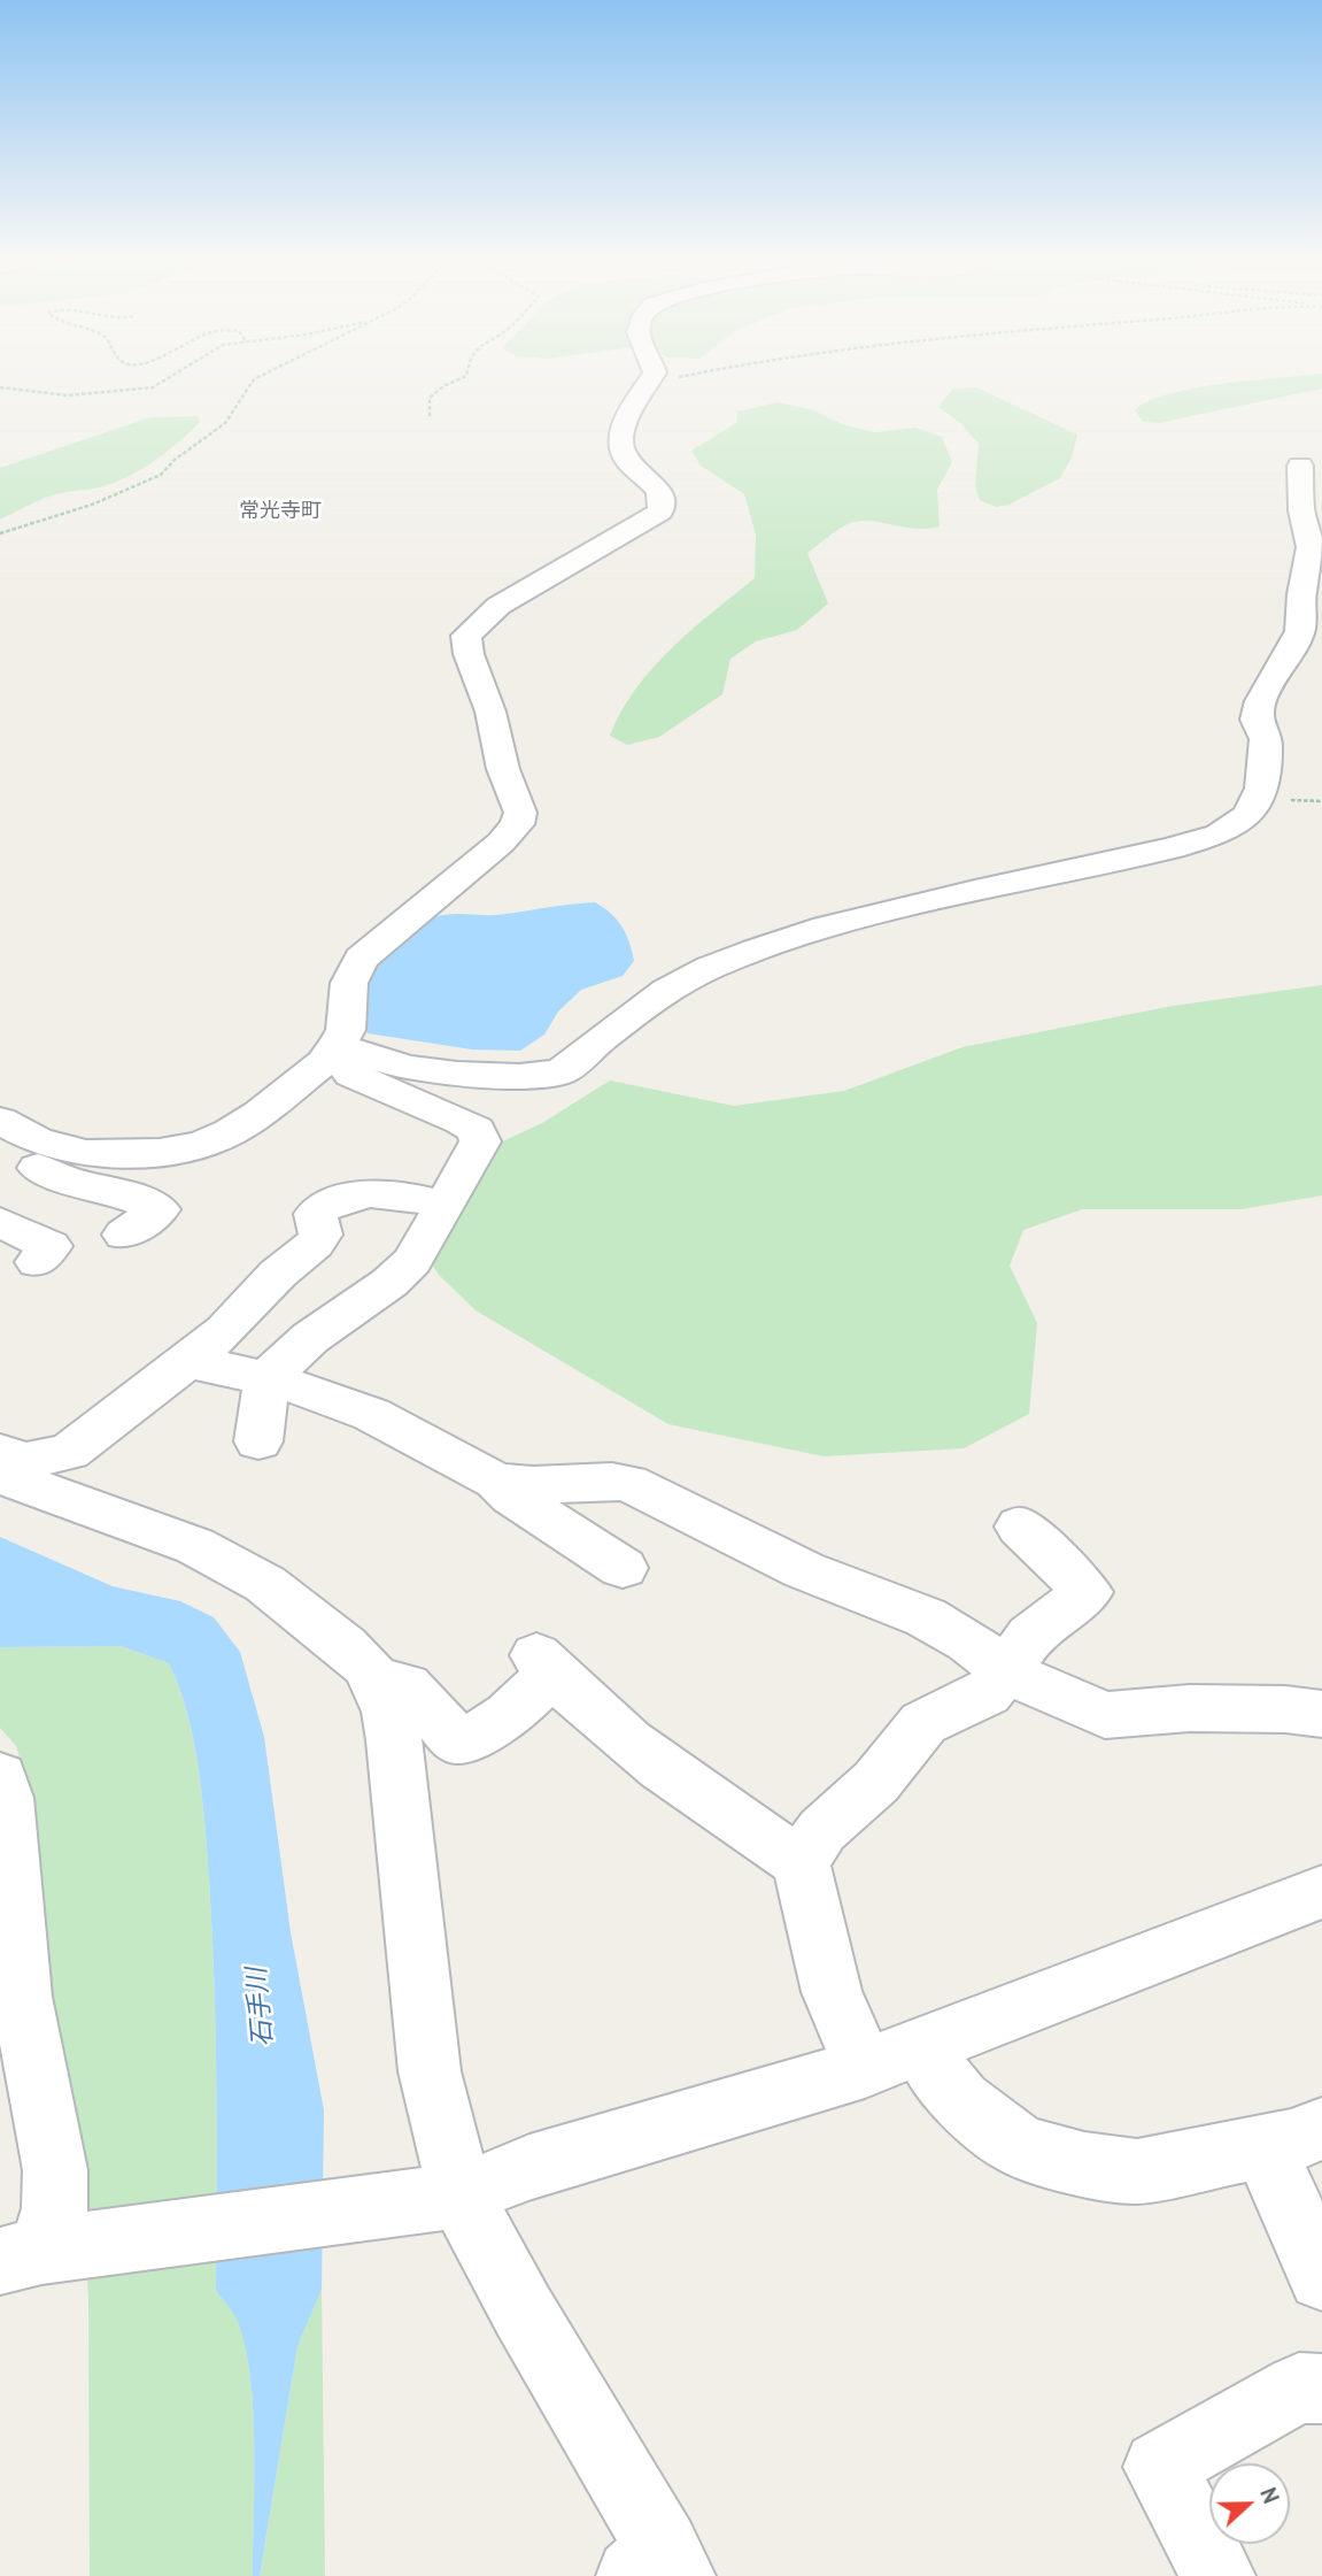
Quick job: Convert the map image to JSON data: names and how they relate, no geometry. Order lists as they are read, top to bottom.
{
  "districts": ["常光寺町"],
  "water": ["石手川"],
  "north": "right"
}
